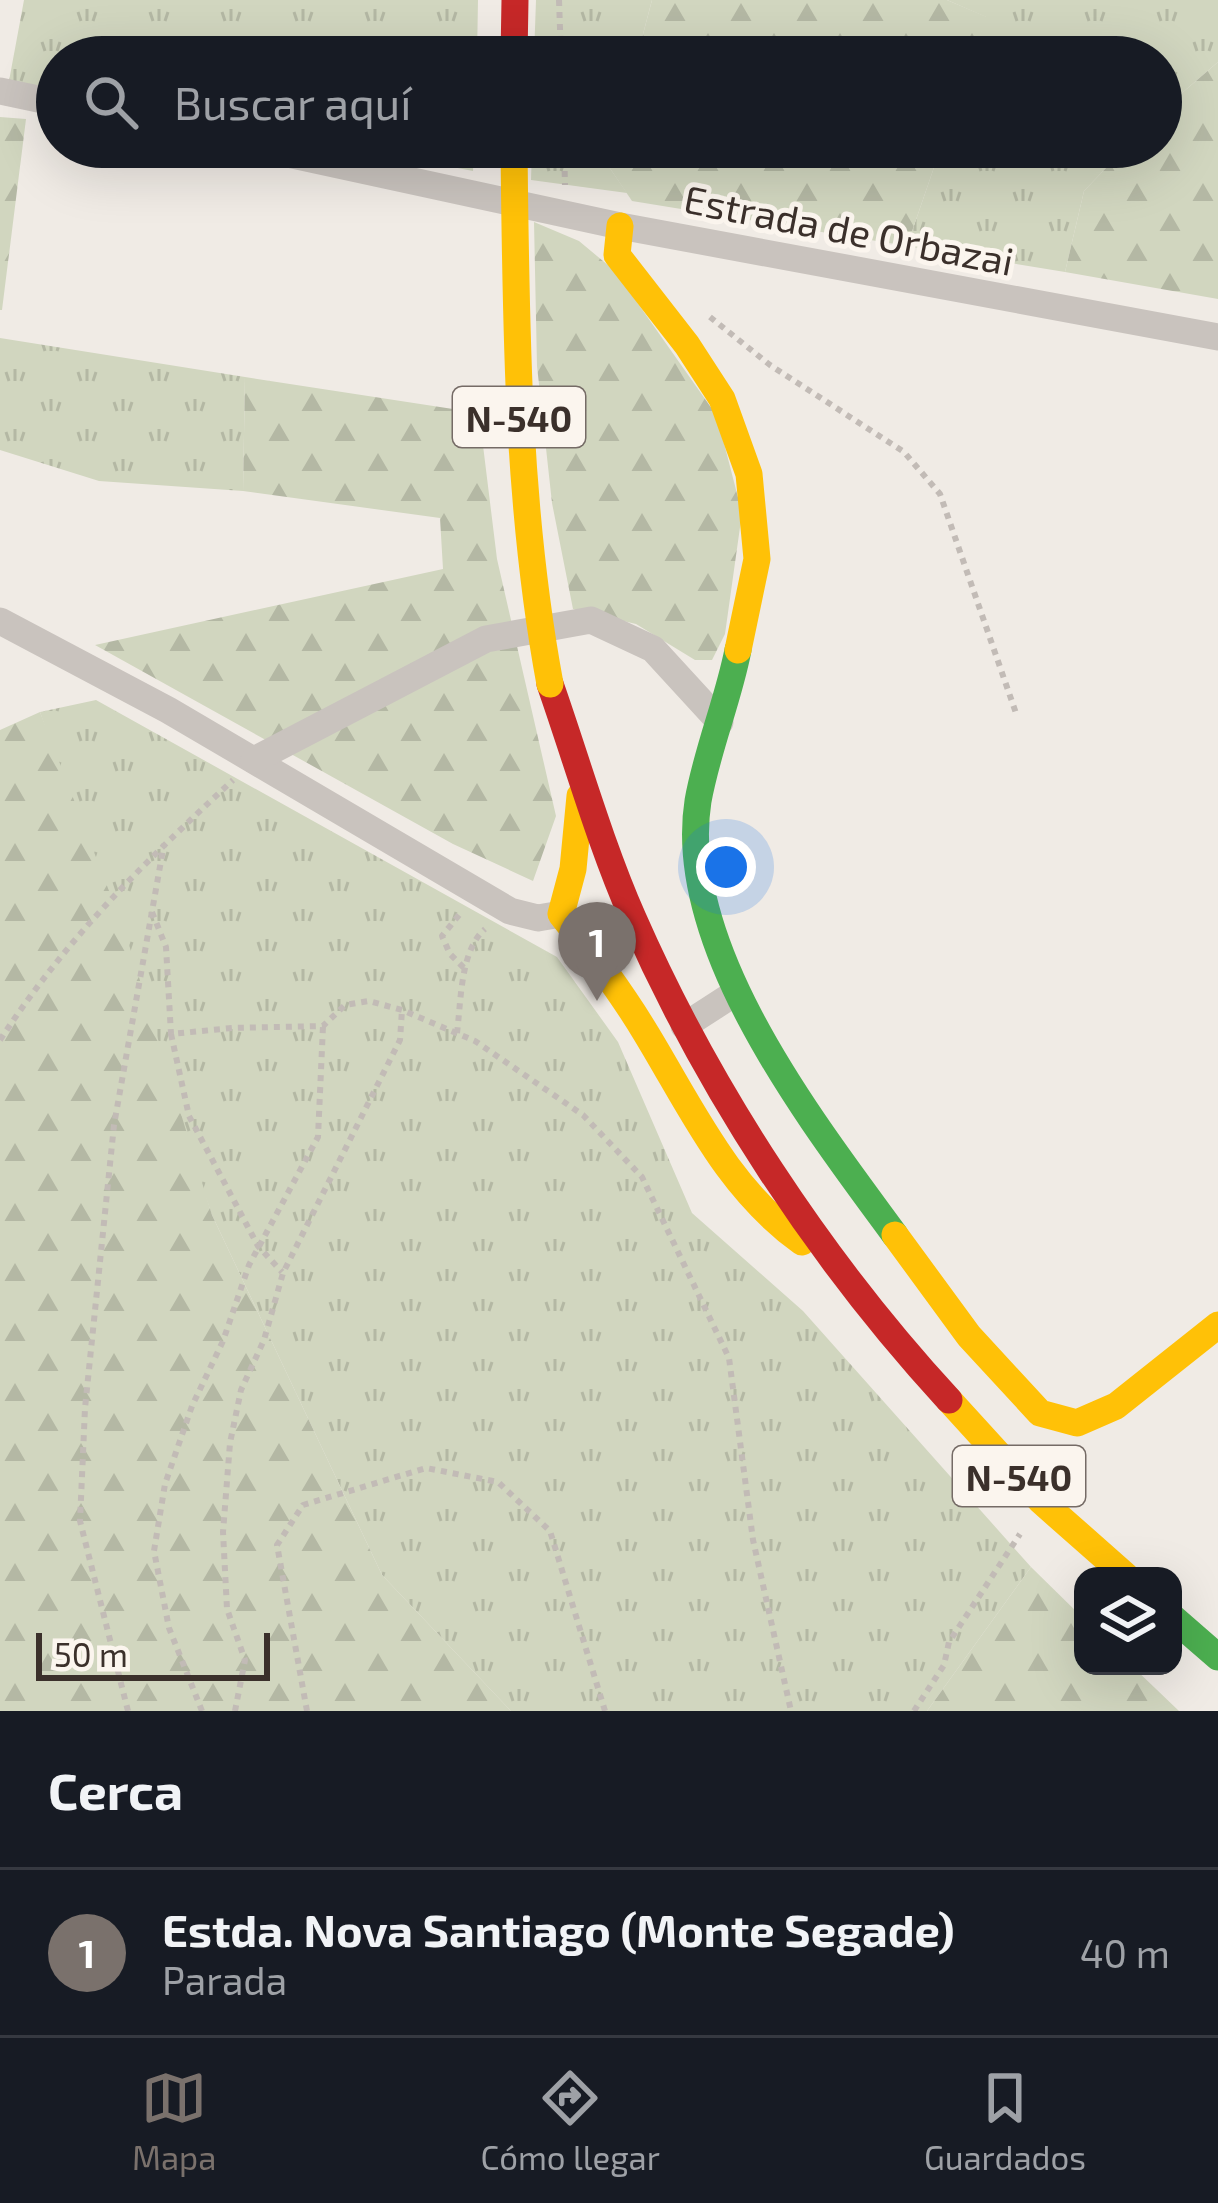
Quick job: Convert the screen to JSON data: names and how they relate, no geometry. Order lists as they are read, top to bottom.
{
  "streets": {
    "main road": ["N-540"],
    "street": ["Estrada de Orbazai"]
  },
  "scale_bar": "50 m",
  "page": {
    "search": "Buscar aquí",
    "pins": "1",
    "scale": "50 m",
    "heading": "Cerca",
    "list": [
      {
        "mark": "1",
        "name": "Estda. Nova Santiago (Monte Segade)",
        "note": "Parada",
        "value": "40 m"
      }
    ],
    "nav": ["Mapa", "Cómo llegar", "Guardados"]
  }
}
